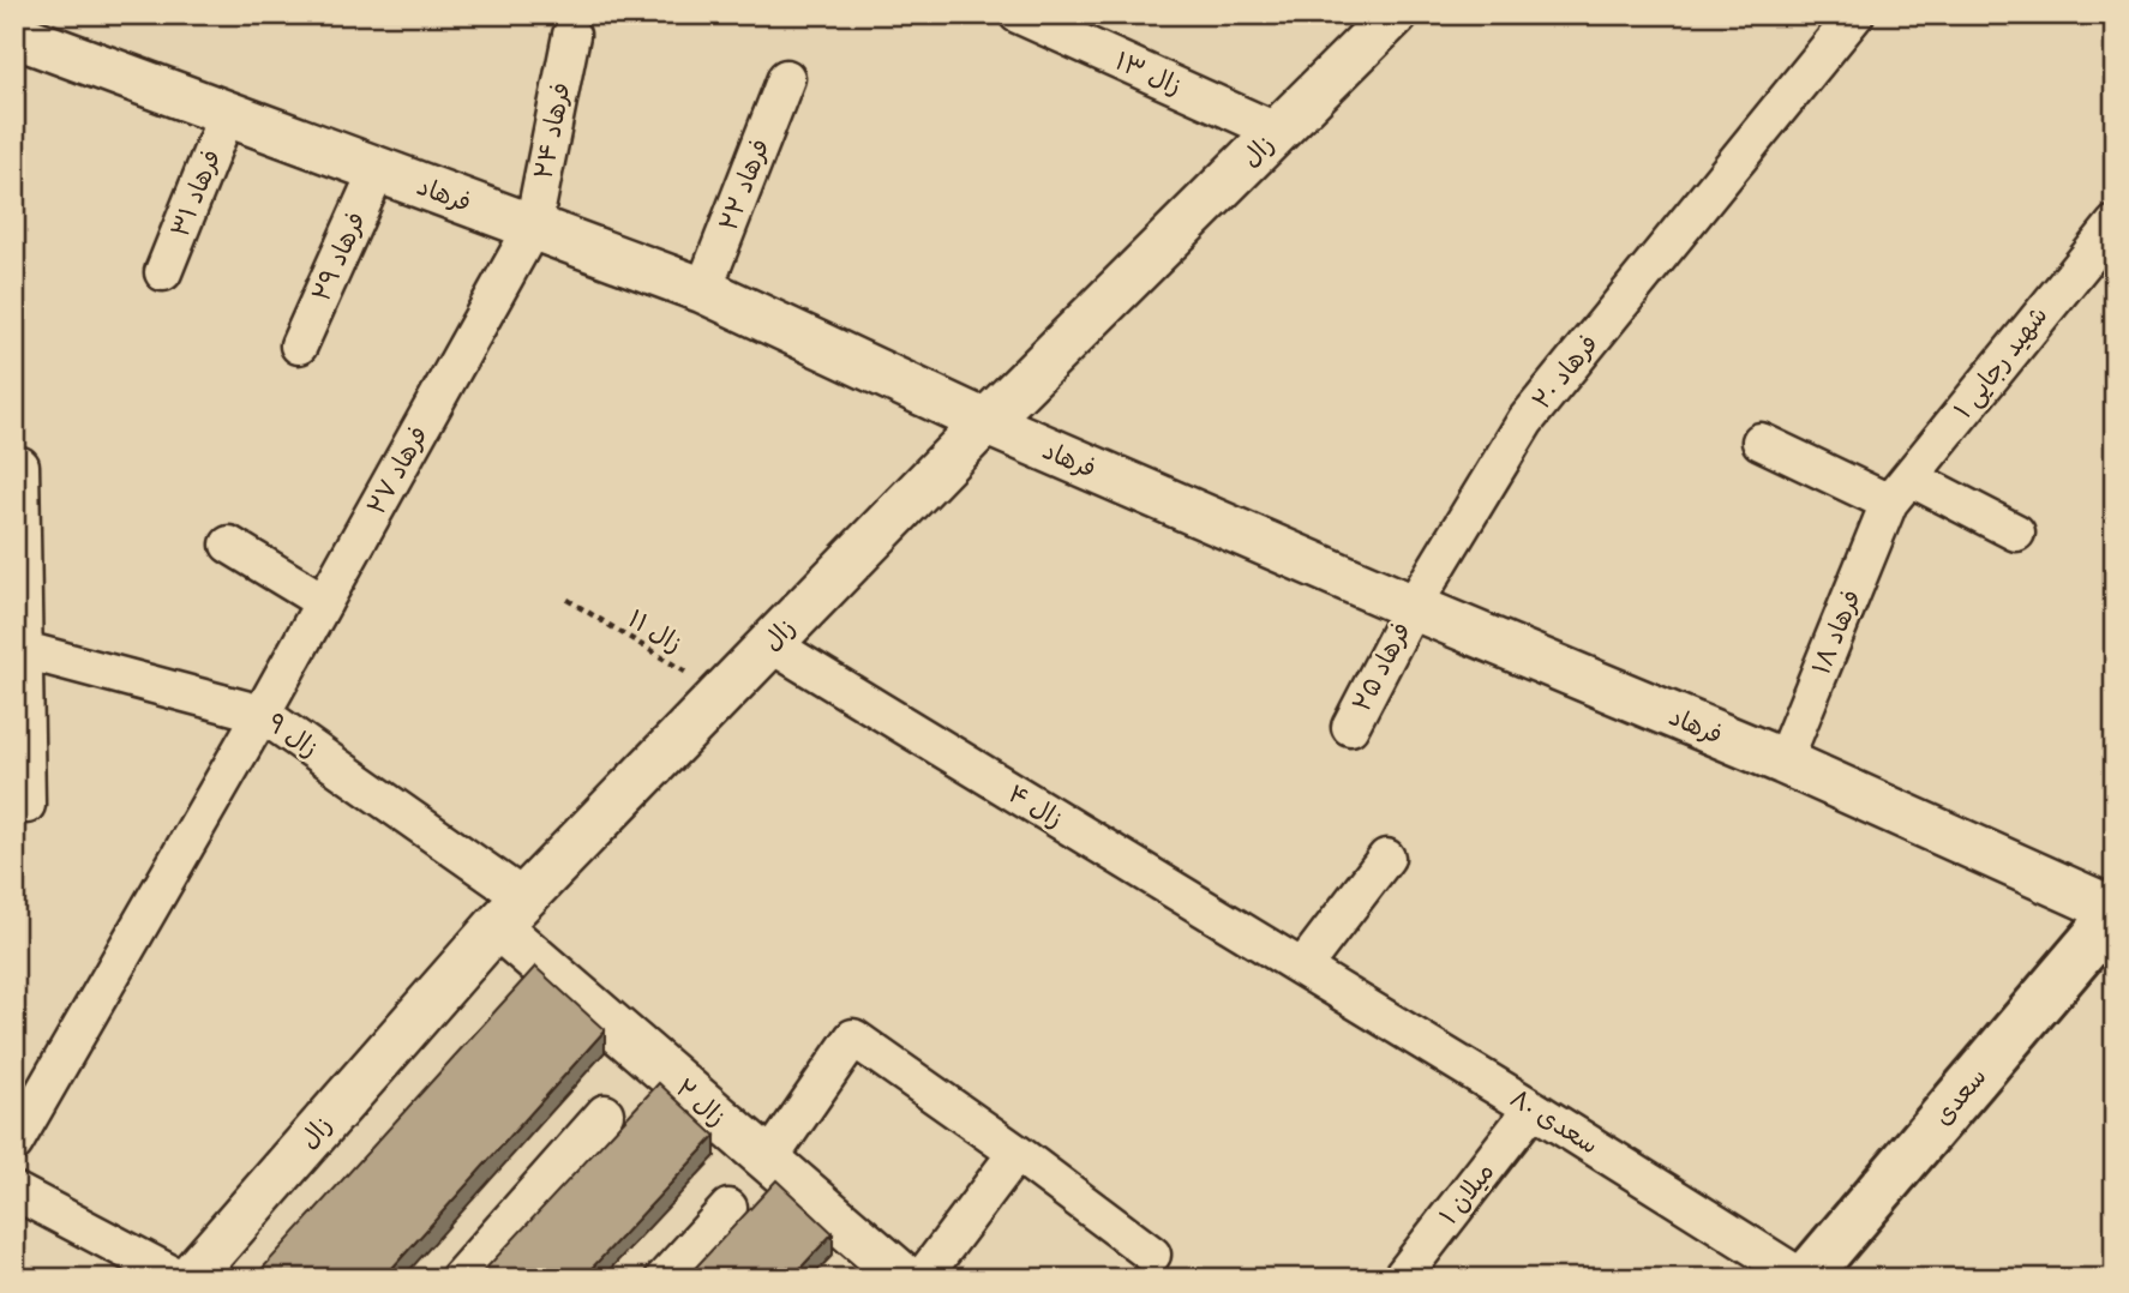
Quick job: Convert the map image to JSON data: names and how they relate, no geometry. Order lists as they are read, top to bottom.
{
  "streets": {
    "main road": ["سعدی"],
    "street": [
      "زال ۱۳",
      "فرهاد ۲۴",
      "زال",
      "فرهاد ۲۲",
      "فرهاد ۳۱",
      "فرهاد",
      "فرهاد ۲۹",
      "شهید رجایی ۱",
      "فرهاد ۲۰",
      "فرهاد ۲۷",
      "فرهاد ۱۸",
      "فرهاد ۲۵",
      "زال ۹",
      "زال ۴",
      "زال ۲",
      "سعدی ۸۰",
      "میلان ۱"
    ],
    "path": ["زال ۱۱"]
  },
  "crossings": [
    ["زال ۱۳", "زال"],
    ["فرهاد ۲۴", "فرهاد"],
    ["فرهاد ۲۴", "فرهاد ۲۷"],
    ["زال", "فرهاد"],
    ["زال", "زال ۱۱"],
    ["زال", "زال ۹"],
    ["زال", "زال ۴"],
    ["زال", "زال ۲"],
    ["فرهاد ۲۲", "فرهاد"],
    ["فرهاد ۳۱", "فرهاد"],
    ["فرهاد", "فرهاد ۲۹"],
    ["فرهاد", "فرهاد ۲۰"],
    ["فرهاد", "فرهاد ۲۷"],
    ["فرهاد", "فرهاد ۱۸"],
    ["فرهاد", "فرهاد ۲۵"],
    ["فرهاد", "سعدی"],
    ["شهید رجایی ۱", "فرهاد ۱۸"],
    ["فرهاد ۲۰", "فرهاد ۲۵"],
    ["فرهاد ۲۷", "زال ۹"],
    ["زال ۹", "زال ۲"],
    ["زال ۴", "سعدی ۸۰"],
    ["سعدی", "سعدی ۸۰"],
    ["سعدی ۸۰", "میلان ۱"]
  ]
}
